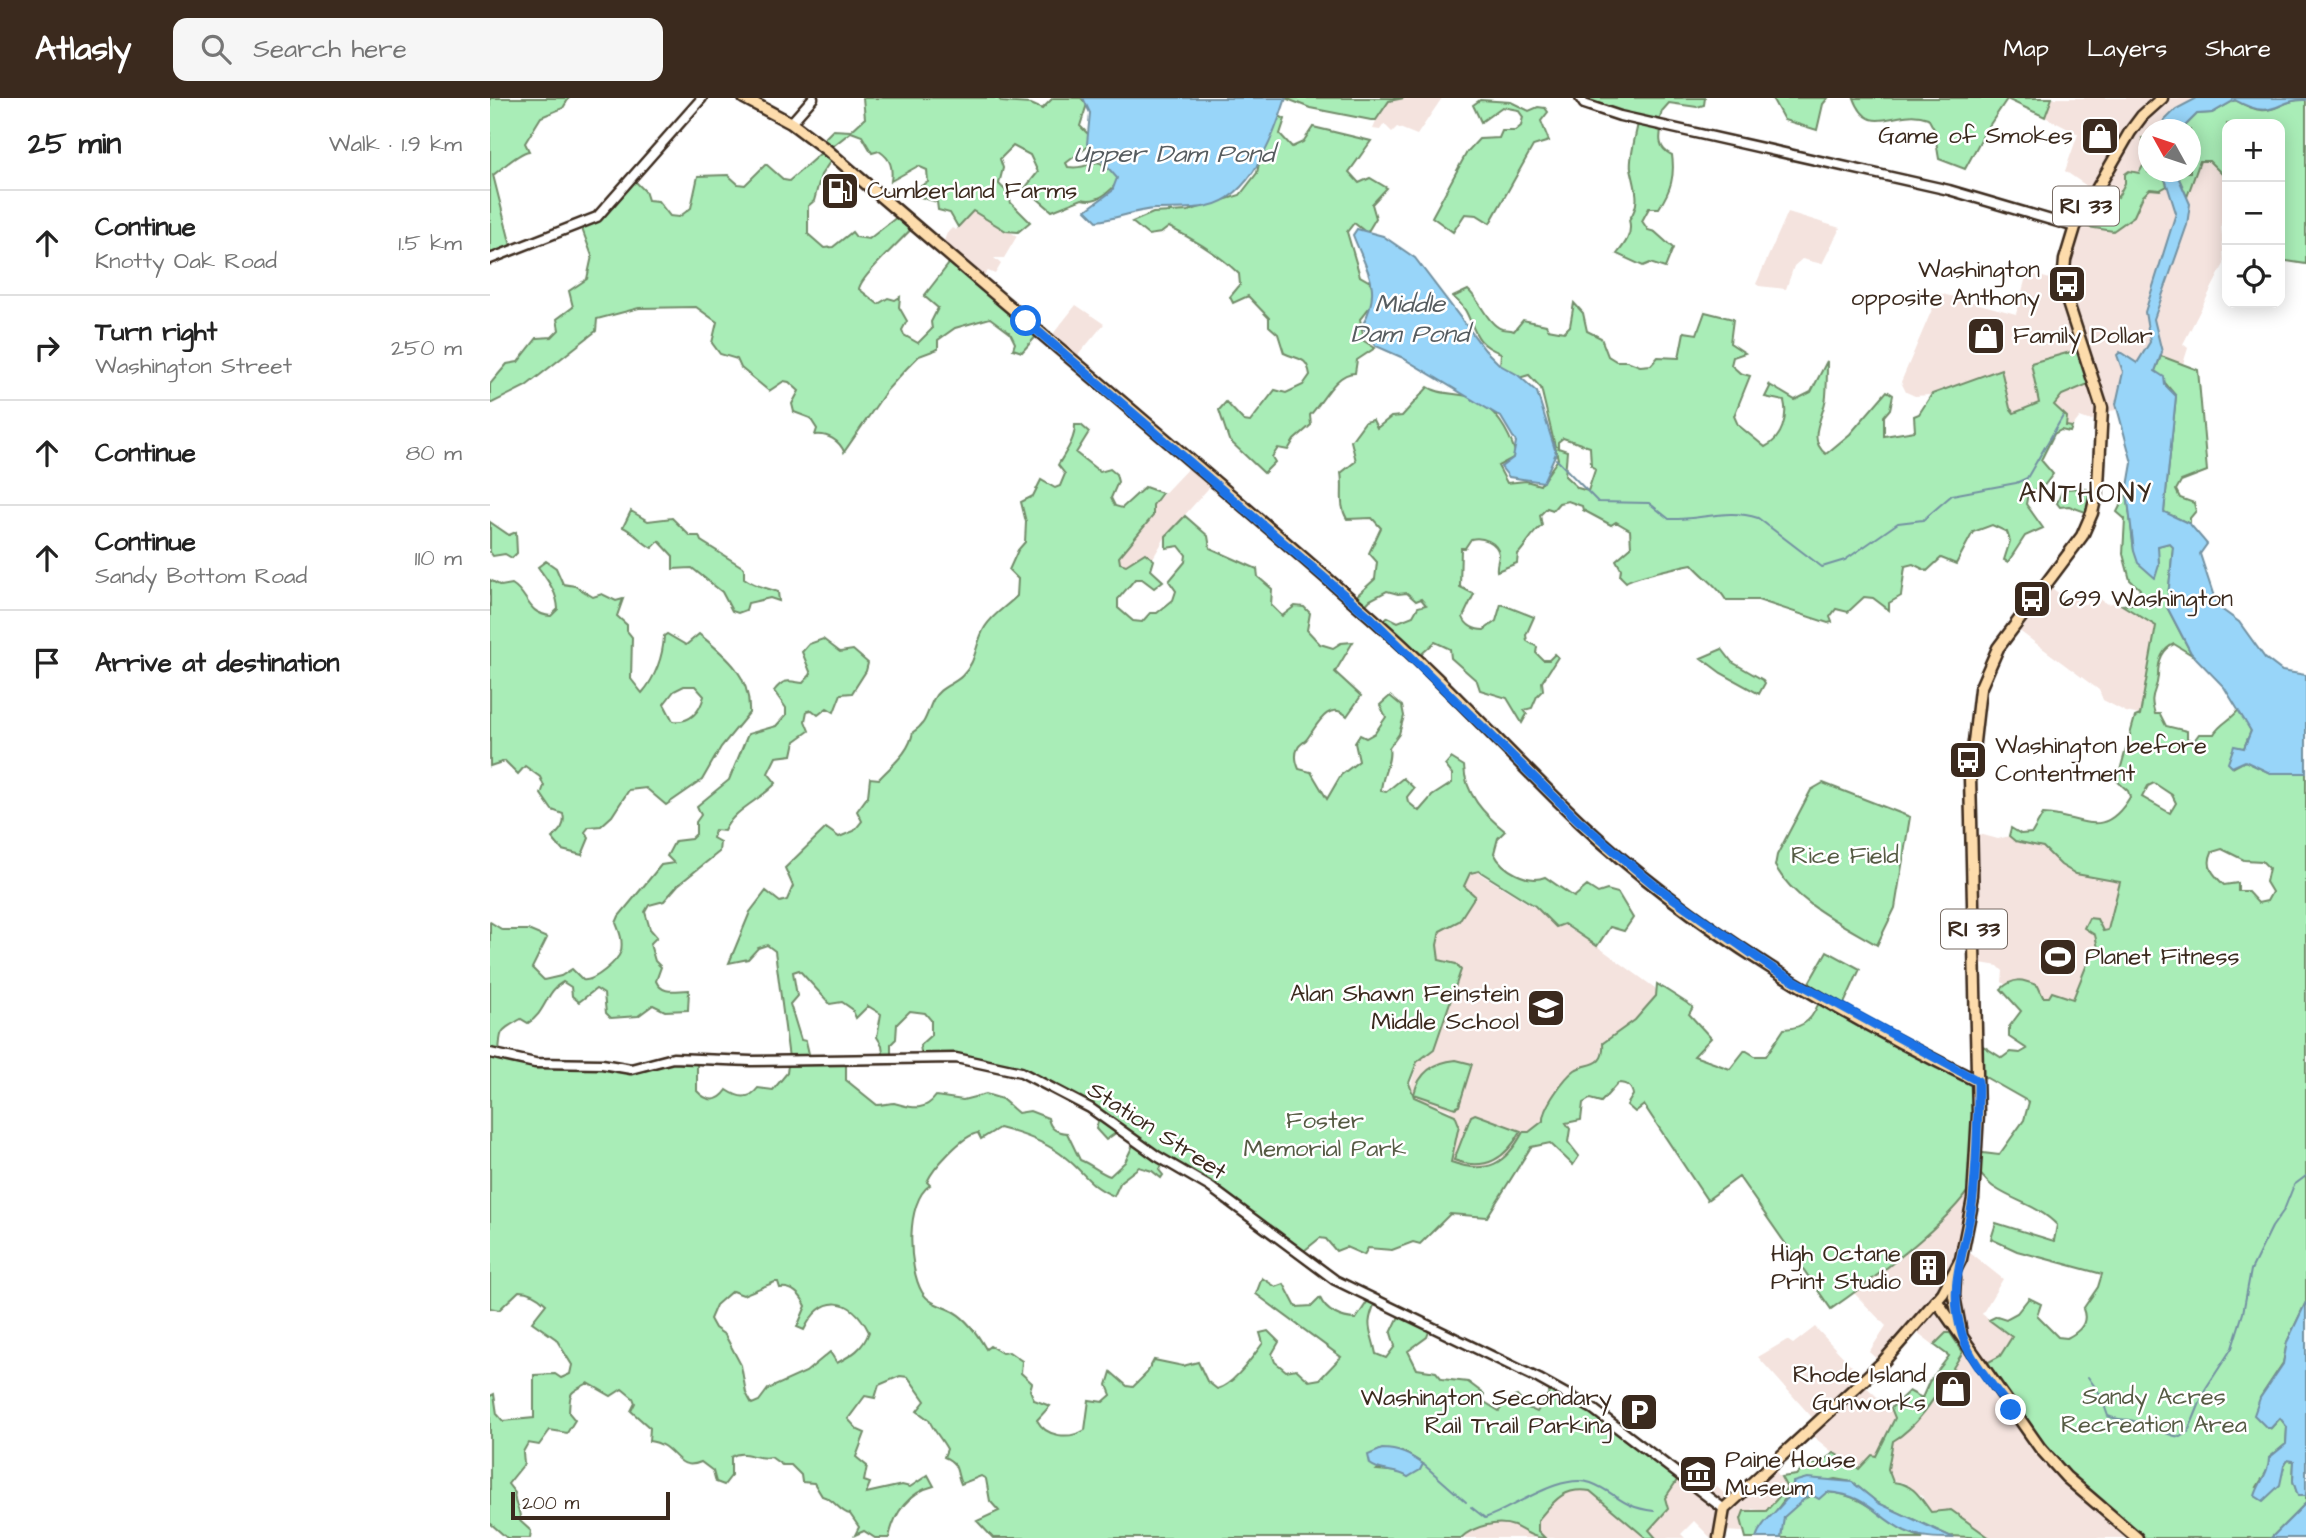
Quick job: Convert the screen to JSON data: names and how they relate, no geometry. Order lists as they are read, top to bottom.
{
  "streets": {
    "main road": ["RI 33"],
    "street": ["Station Street"]
  },
  "districts": ["ANTHONY"],
  "water": ["Upper Dam Pond", "Middle Dam Pond"],
  "parks": ["Rice Field", "Foster Memorial Park", "Sandy Acres Recreation Area"],
  "places": {
    "shop": ["Game of Smokes", "Family Dollar", "Rhode Island Gunworks"],
    "fuel station": ["Cumberland Farms"],
    "bus stop": ["Washington opposite Anthony", "699 Washington", "Washington before Contentment"],
    "sports": ["Planet Fitness"],
    "school or university": ["Alan Shawn Feinstein Middle School"],
    "building": ["High Octane Print Studio"],
    "parking": ["Washington Secondary Rail Trail Parking"],
    "museum": ["Paine House Museum"]
  },
  "scale_bar": "200 m",
  "north": "top left",
  "page": {
    "header": "Atlasly",
    "search": "Search here",
    "nav": ["Map", "Layers", "Share"],
    "heading": ["25 min", "Walk · 1.9 km"],
    "map_buttons": ["+", "−"],
    "list": [
      ["Continue", "Knotty Oak Road", "1.5 km"],
      ["Turn right", "Washington Street", "250 m"],
      ["Continue", "80 m"],
      ["Continue", "Sandy Bottom Road", "110 m"],
      "Arrive at destination"
    ],
    "scale": "200 m"
  }
}
